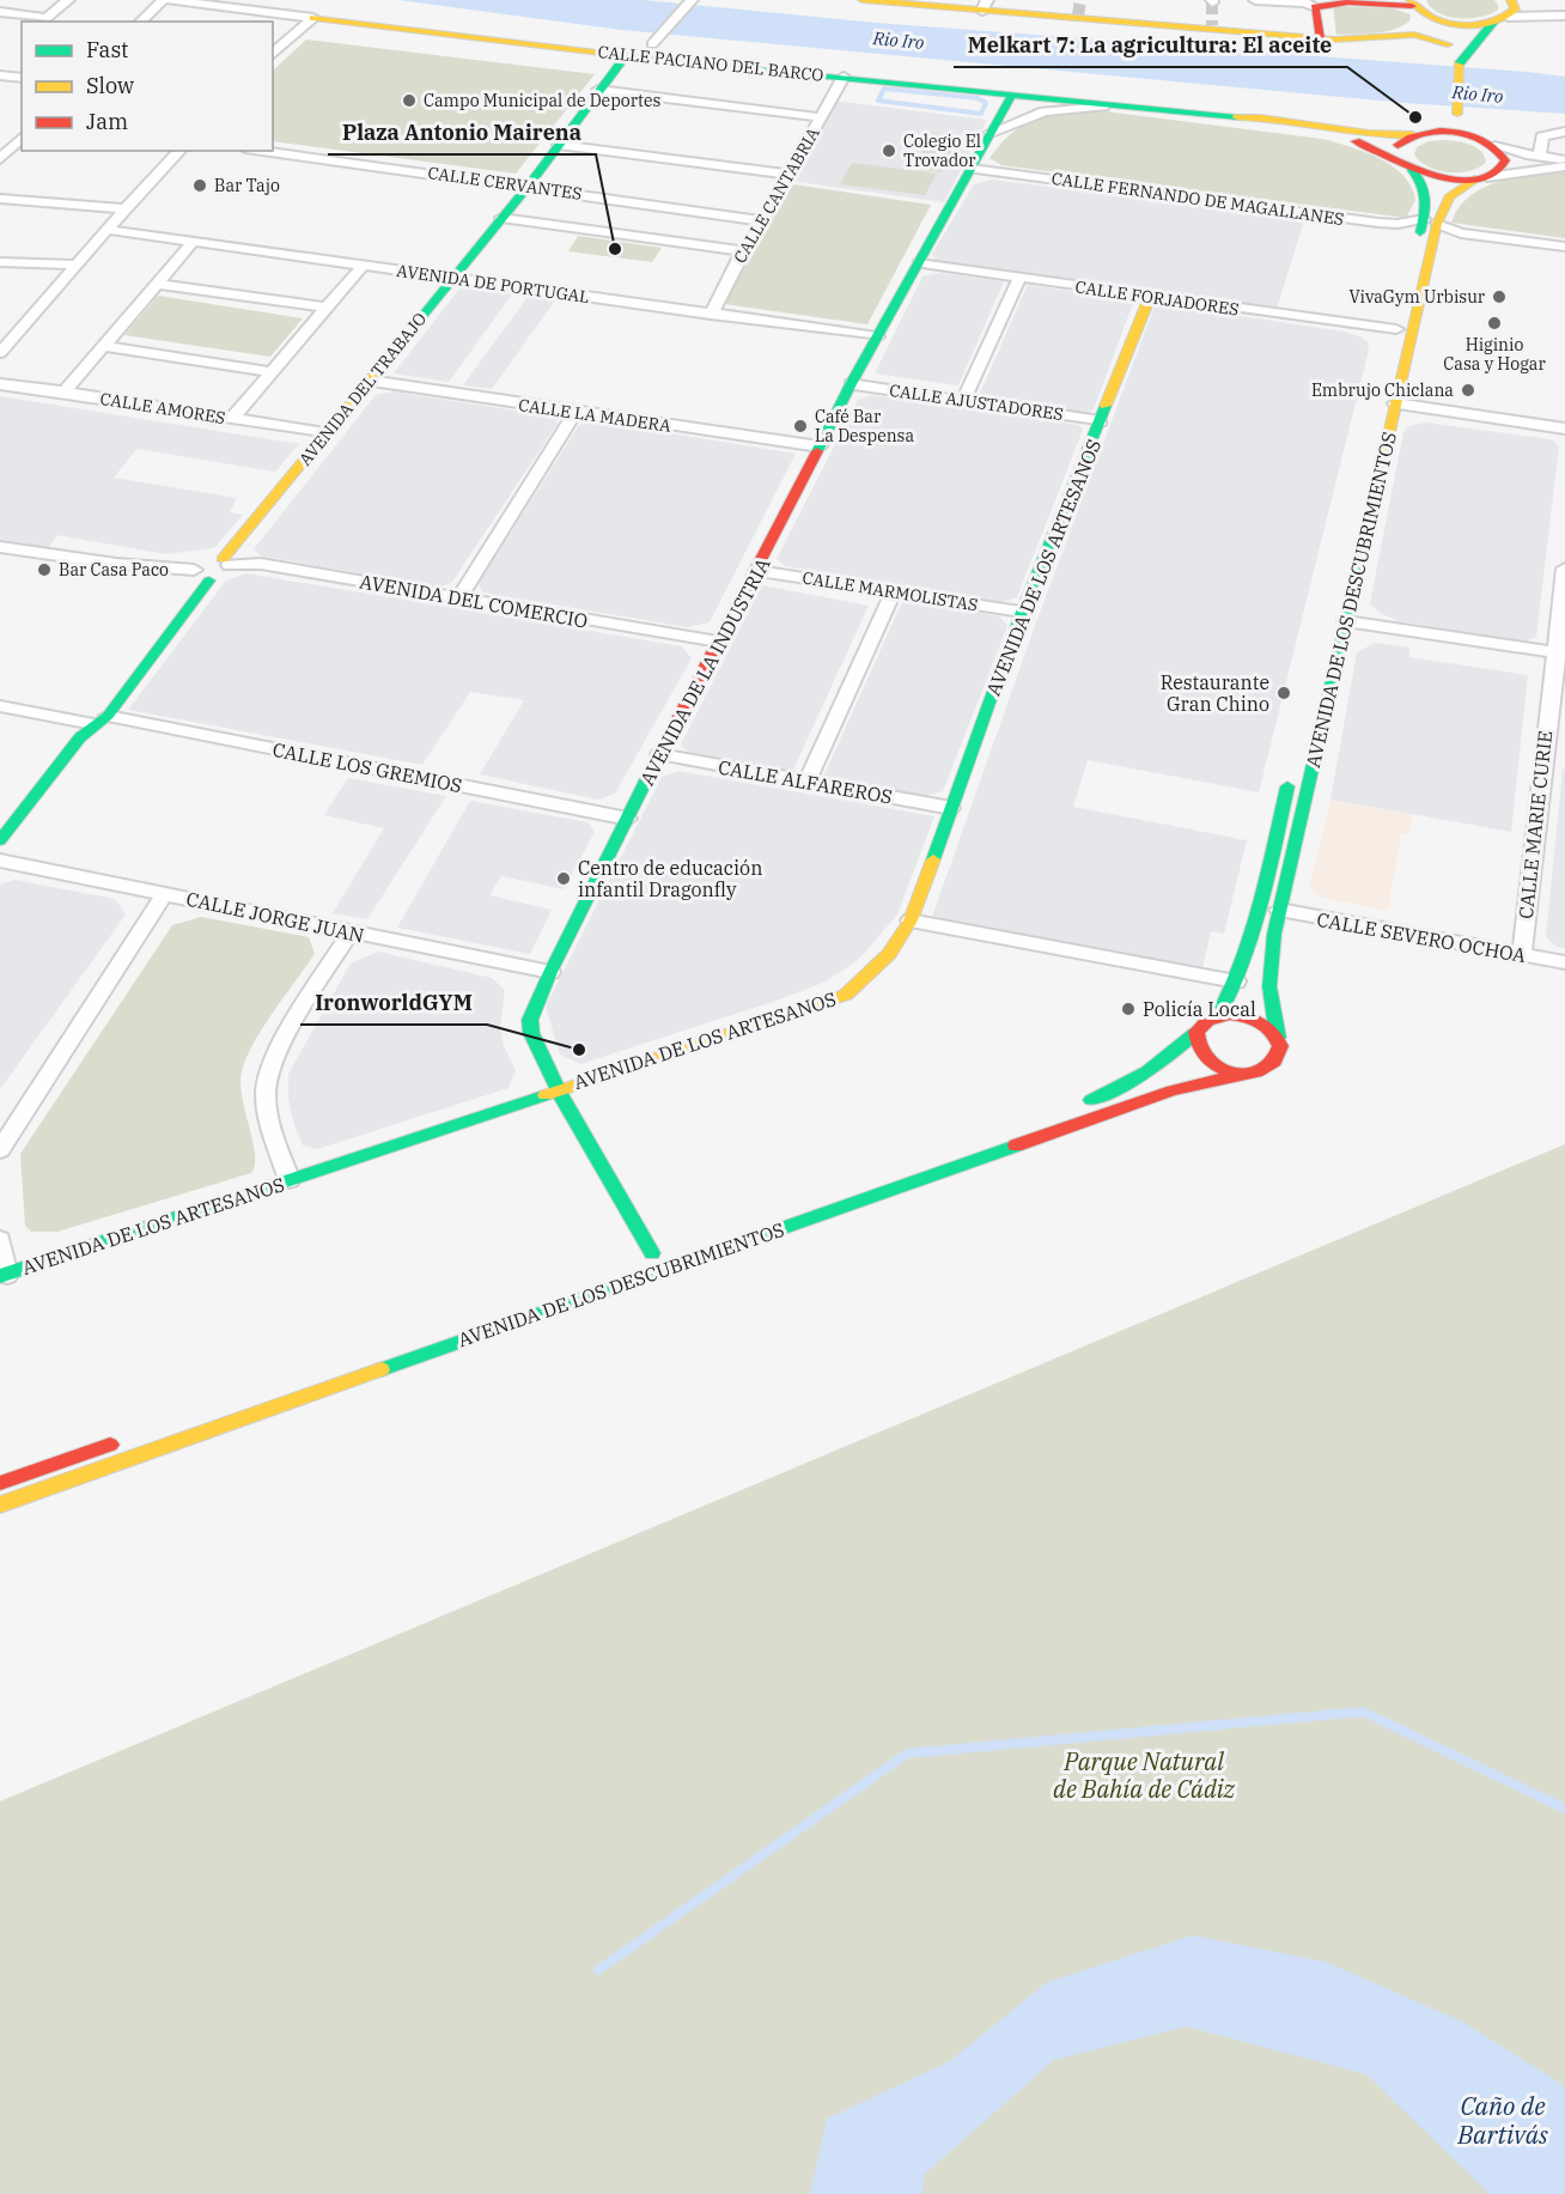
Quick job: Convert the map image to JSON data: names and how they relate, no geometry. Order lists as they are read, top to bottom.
{
  "streets": {
    "street": [
      "CALLE PACIANO DEL BARCO",
      "CALLE CERVANTES",
      "CALLE CANTABRIA",
      "CALLE FERNANDO DE MAGALLANES",
      "AVENIDA DE PORTUGAL",
      "CALLE FORJADORES",
      "AVENIDA DEL TRABAJO",
      "CALLE AJUSTADORES",
      "CALLE AMORES",
      "CALLE LA MADERA",
      "AVENIDA DE LOS ARTESANOS",
      "CALLE MARMOLISTAS",
      "AVENIDA DE LOS DESCUBRIMIENTOS",
      "AVENIDA DEL COMERCIO",
      "AVENIDA DE LA INDUSTRIA",
      "CALLE LOS GREMIOS",
      "CALLE ALFAREROS",
      "CALLE MARIE CURIE",
      "CALLE JORGE JUAN",
      "CALLE SEVERO OCHOA"
    ]
  },
  "crossings": [
    ["CALLE PACIANO DEL BARCO", "CALLE CANTABRIA"],
    ["CALLE PACIANO DEL BARCO", "AVENIDA DEL TRABAJO"],
    ["CALLE PACIANO DEL BARCO", "AVENIDA DE LOS DESCUBRIMIENTOS"],
    ["CALLE PACIANO DEL BARCO", "AVENIDA DE LA INDUSTRIA"],
    ["CALLE CERVANTES", "CALLE CANTABRIA"],
    ["CALLE CERVANTES", "AVENIDA DEL TRABAJO"],
    ["CALLE CANTABRIA", "AVENIDA DE PORTUGAL"],
    ["CALLE FERNANDO DE MAGALLANES", "AVENIDA DE LOS DESCUBRIMIENTOS"],
    ["CALLE FERNANDO DE MAGALLANES", "AVENIDA DE LA INDUSTRIA"],
    ["AVENIDA DE PORTUGAL", "AVENIDA DEL TRABAJO"],
    ["AVENIDA DE PORTUGAL", "AVENIDA DE LA INDUSTRIA"],
    ["CALLE FORJADORES", "AVENIDA DE LOS ARTESANOS"],
    ["CALLE FORJADORES", "AVENIDA DE LOS DESCUBRIMIENTOS"],
    ["CALLE FORJADORES", "AVENIDA DE LA INDUSTRIA"],
    ["AVENIDA DEL TRABAJO", "CALLE AMORES"],
    ["AVENIDA DEL TRABAJO", "CALLE LA MADERA"],
    ["AVENIDA DEL TRABAJO", "AVENIDA DEL COMERCIO"],
    ["CALLE AJUSTADORES", "AVENIDA DE LOS ARTESANOS"],
    ["CALLE AJUSTADORES", "AVENIDA DE LA INDUSTRIA"],
    ["CALLE LA MADERA", "AVENIDA DE LA INDUSTRIA"],
    ["AVENIDA DE LOS ARTESANOS", "CALLE MARMOLISTAS"],
    ["AVENIDA DE LOS ARTESANOS", "AVENIDA DE LA INDUSTRIA"],
    ["AVENIDA DE LOS ARTESANOS", "CALLE ALFAREROS"],
    ["CALLE MARMOLISTAS", "AVENIDA DE LA INDUSTRIA"],
    ["AVENIDA DE LOS DESCUBRIMIENTOS", "CALLE SEVERO OCHOA"],
    ["AVENIDA DEL COMERCIO", "AVENIDA DE LA INDUSTRIA"],
    ["AVENIDA DE LA INDUSTRIA", "CALLE LOS GREMIOS"],
    ["AVENIDA DE LA INDUSTRIA", "CALLE ALFAREROS"],
    ["AVENIDA DE LA INDUSTRIA", "CALLE JORGE JUAN"],
    ["CALLE MARIE CURIE", "CALLE SEVERO OCHOA"]
  ],
  "water": ["Rio Iro", "Caño de Bartivás"],
  "parks": ["Parque Natural de Bahía de Cádiz"],
  "places": [
    "Campo Municipal de Deportes",
    "Melkart 7: La agricultura: El aceite",
    "Colegio El Trovador",
    "Bar Tajo",
    "Plaza Antonio Mairena",
    "VivaGym Urbisur",
    "Higinio Casa y Hogar",
    "Embrujo Chiclana",
    "Café Bar La Despensa",
    "Bar Casa Paco",
    "Restaurante Gran Chino",
    "Centro de educación infantil Dragonfly",
    "Policía Local",
    "IronworldGYM"
  ],
  "legend": ["Fast", "Slow", "Jam"]
}
